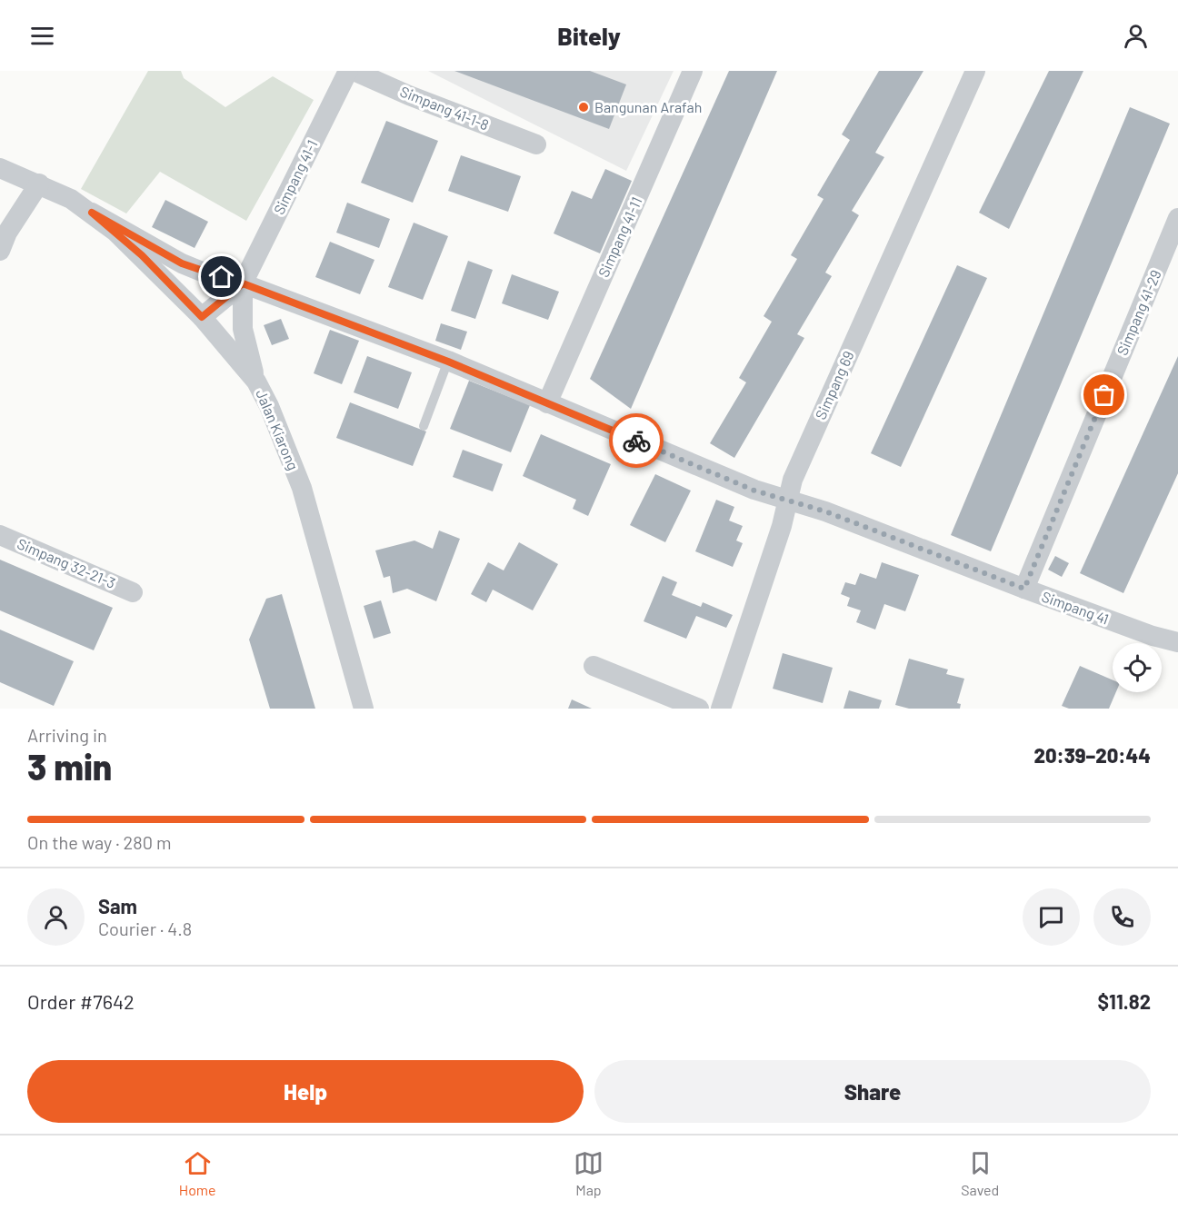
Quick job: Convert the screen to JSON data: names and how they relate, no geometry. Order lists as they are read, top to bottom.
{
  "streets": {
    "street": [
      "Simpang 41-1-8",
      "Simpang 41-1",
      "Simpang 41-11",
      "Simpang 41-29",
      "Simpang 69",
      "Jalan Kiarong",
      "Simpang 32-21-3",
      "Simpang 41"
    ]
  },
  "crossings": [
    ["Simpang 41-1", "Jalan Kiarong"],
    ["Simpang 41-1", "Simpang 41"],
    ["Simpang 41-11", "Simpang 41"],
    ["Simpang 41-29", "Simpang 41"],
    ["Simpang 69", "Simpang 41"]
  ],
  "places": ["Bangunan Arafah"],
  "page": {
    "header": "Bitely",
    "heading": ["3 min", "Arriving in", "20:39–20:44"],
    "panel": [
      "Sam",
      "Courier · 4.8",
      "Order #7642",
      "$11.82"
    ],
    "bar": "On the way · 280 m",
    "buttons": ["Help", "Share"],
    "tabs": ["Home", "Map", "Saved"]
  }
}
